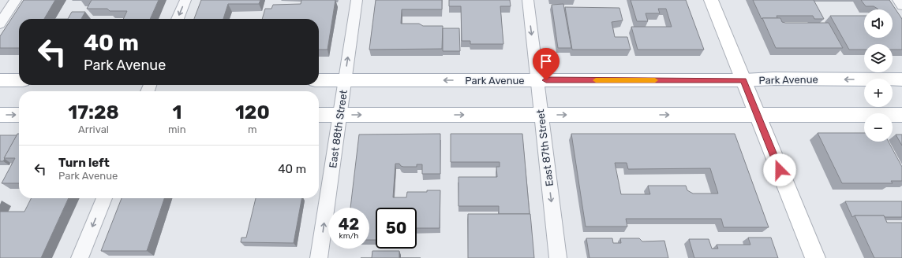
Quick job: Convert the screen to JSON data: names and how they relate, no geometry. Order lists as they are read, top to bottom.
{
  "streets": {
    "main road": ["Park Avenue"],
    "street": ["East 88th Street", "East 87th Street"]
  },
  "crossings": [
    ["Park Avenue", "East 88th Street"],
    ["Park Avenue", "East 87th Street"]
  ],
  "one_way": ["East 88th Street", "East 87th Street"],
  "page": {
    "map_buttons": ["+", "−"],
    "turn": ["40 m", "Park Avenue"],
    "eta": [
      "17:28",
      "Arrival",
      "1",
      "min",
      "120",
      "m"
    ],
    "list": [
      {
        "name": "Turn left",
        "note": "Park Avenue",
        "value": "40 m"
      }
    ],
    "speed": "42 km/h",
    "limit": "50"
  }
}
